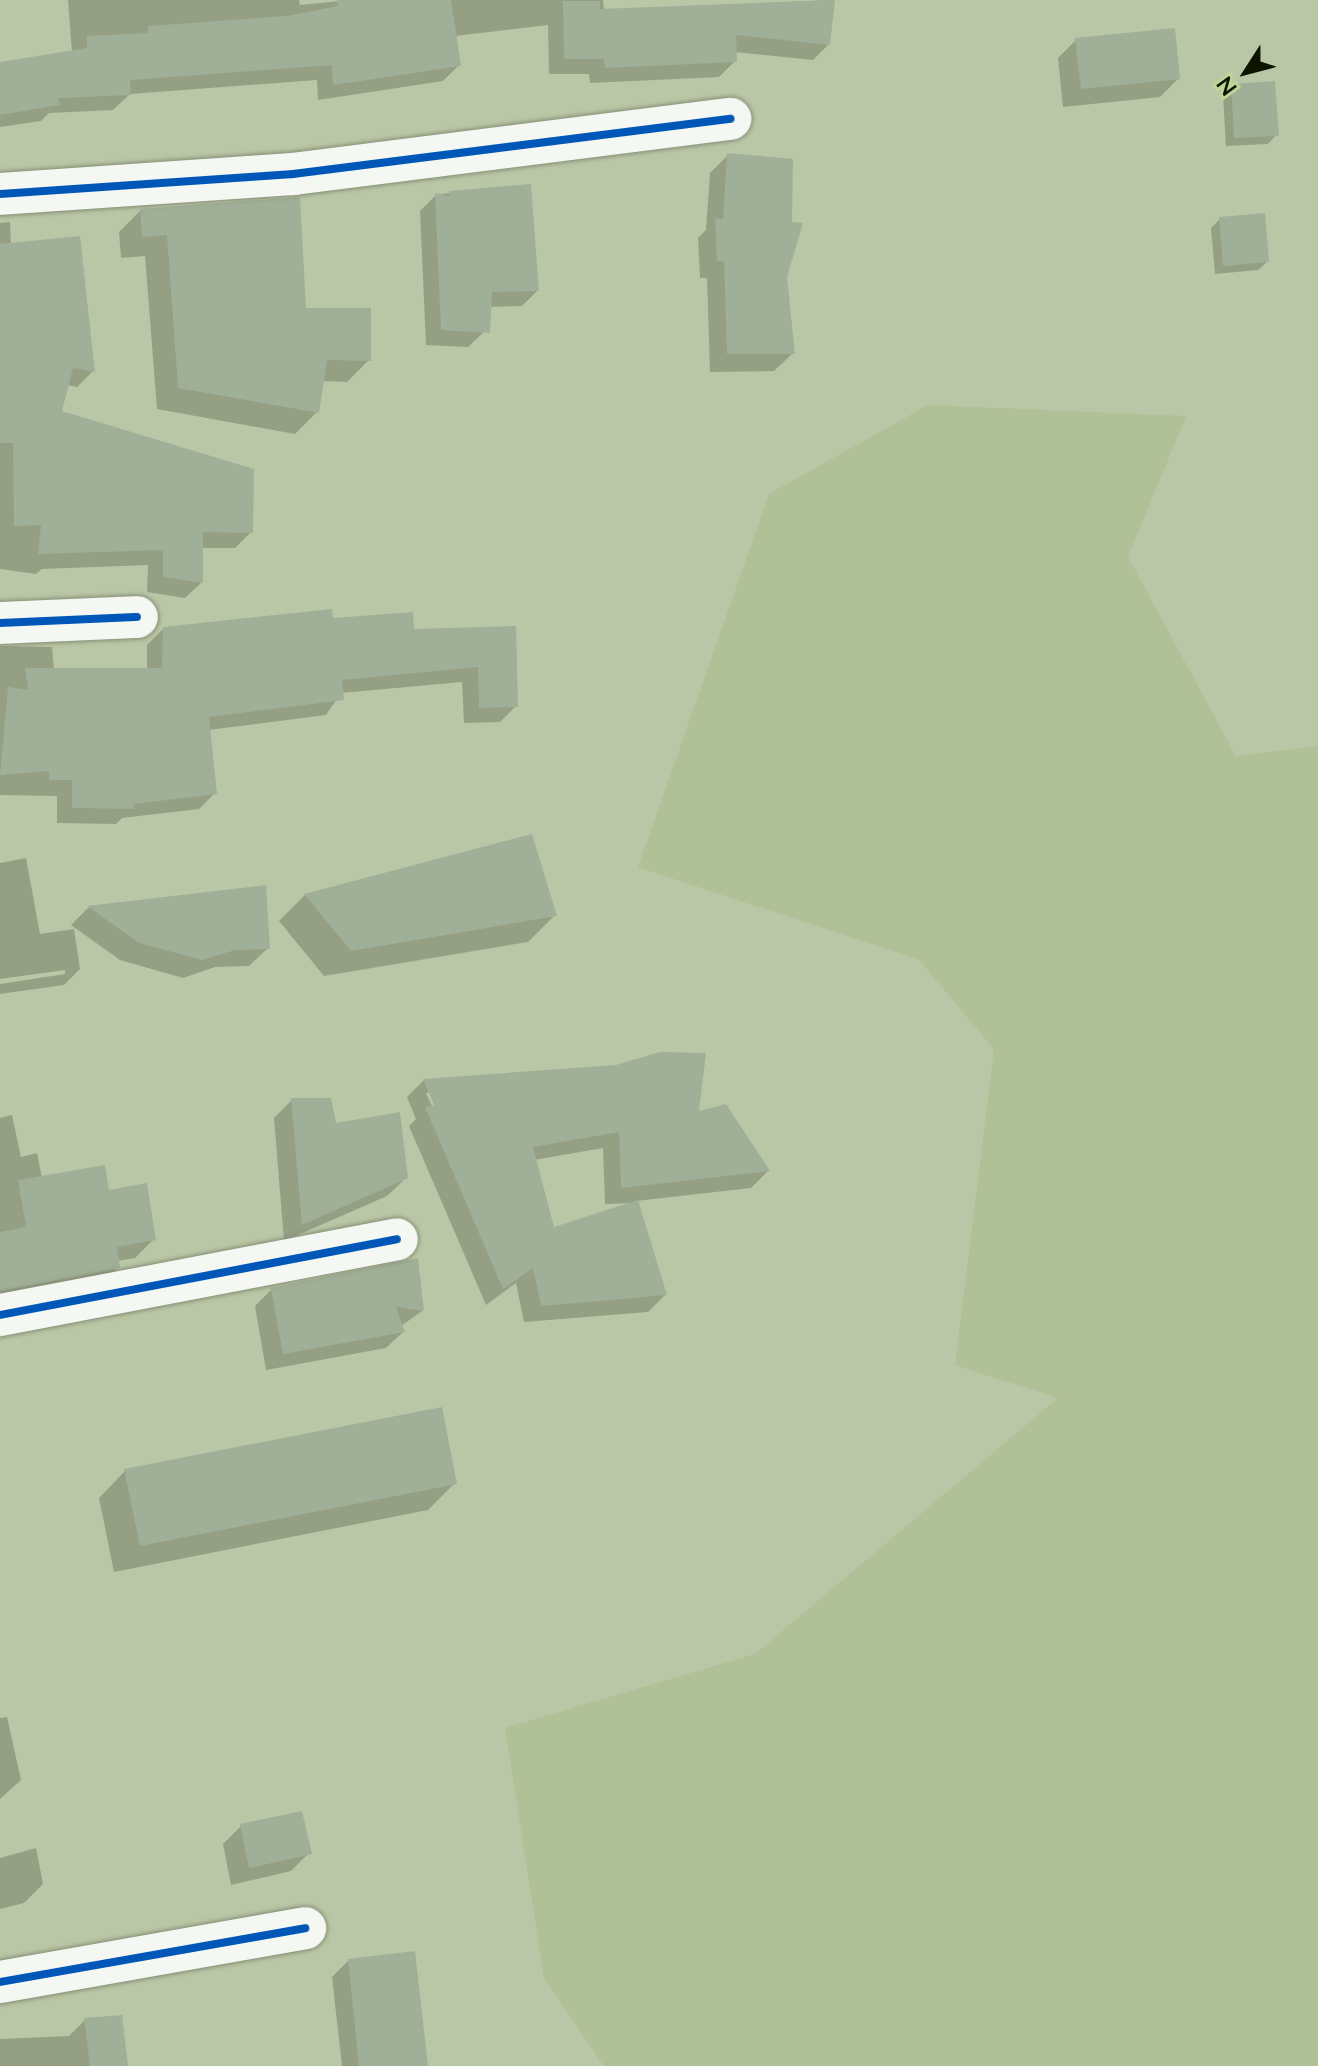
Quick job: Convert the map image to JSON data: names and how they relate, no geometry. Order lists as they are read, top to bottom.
{
  "north": "bottom left"
}
